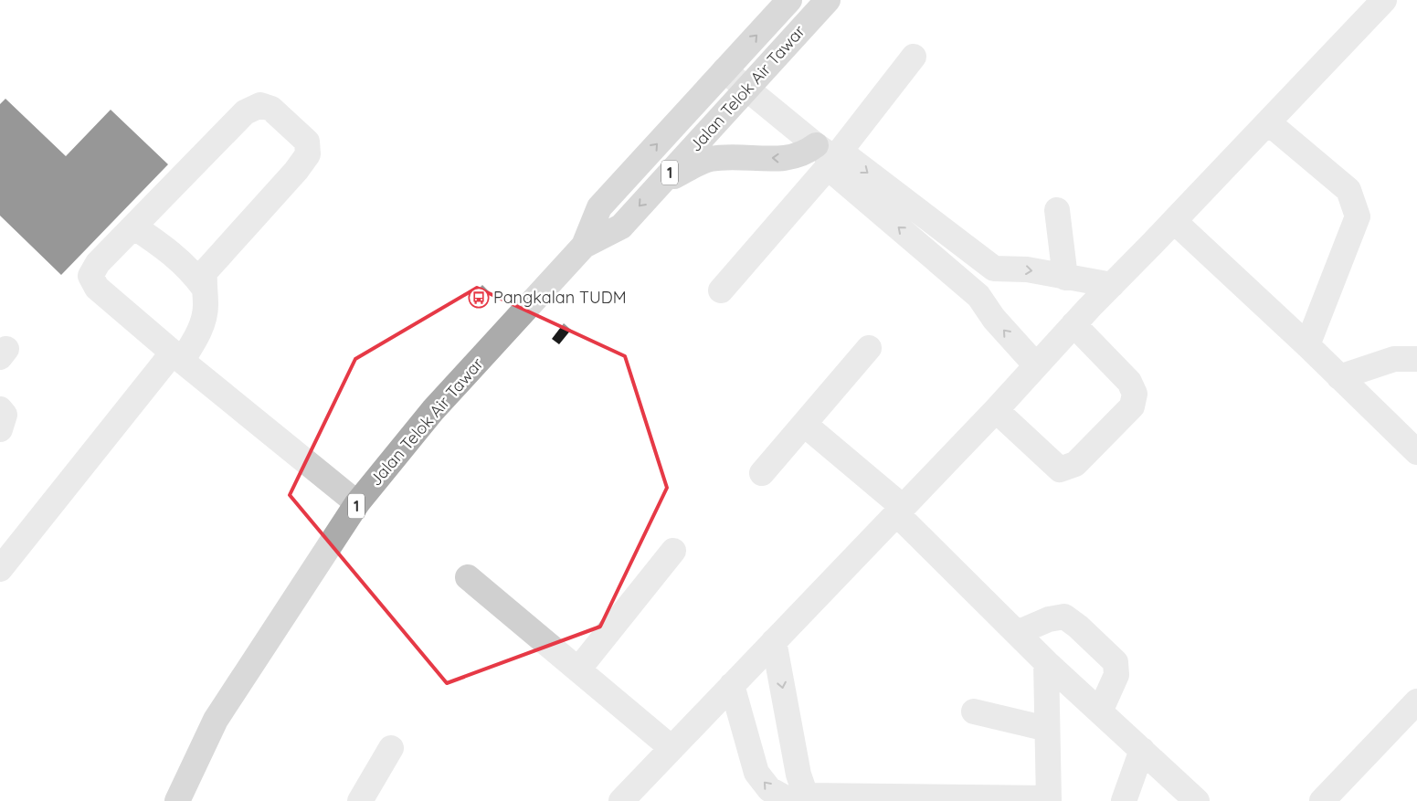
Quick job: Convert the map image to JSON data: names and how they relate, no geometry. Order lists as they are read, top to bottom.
{
  "streets": {
    "main road": ["Jalan Telok Air Tawar", "1"]
  },
  "places": {
    "bus stop": ["Pangkalan TUDM"]
  }
}
